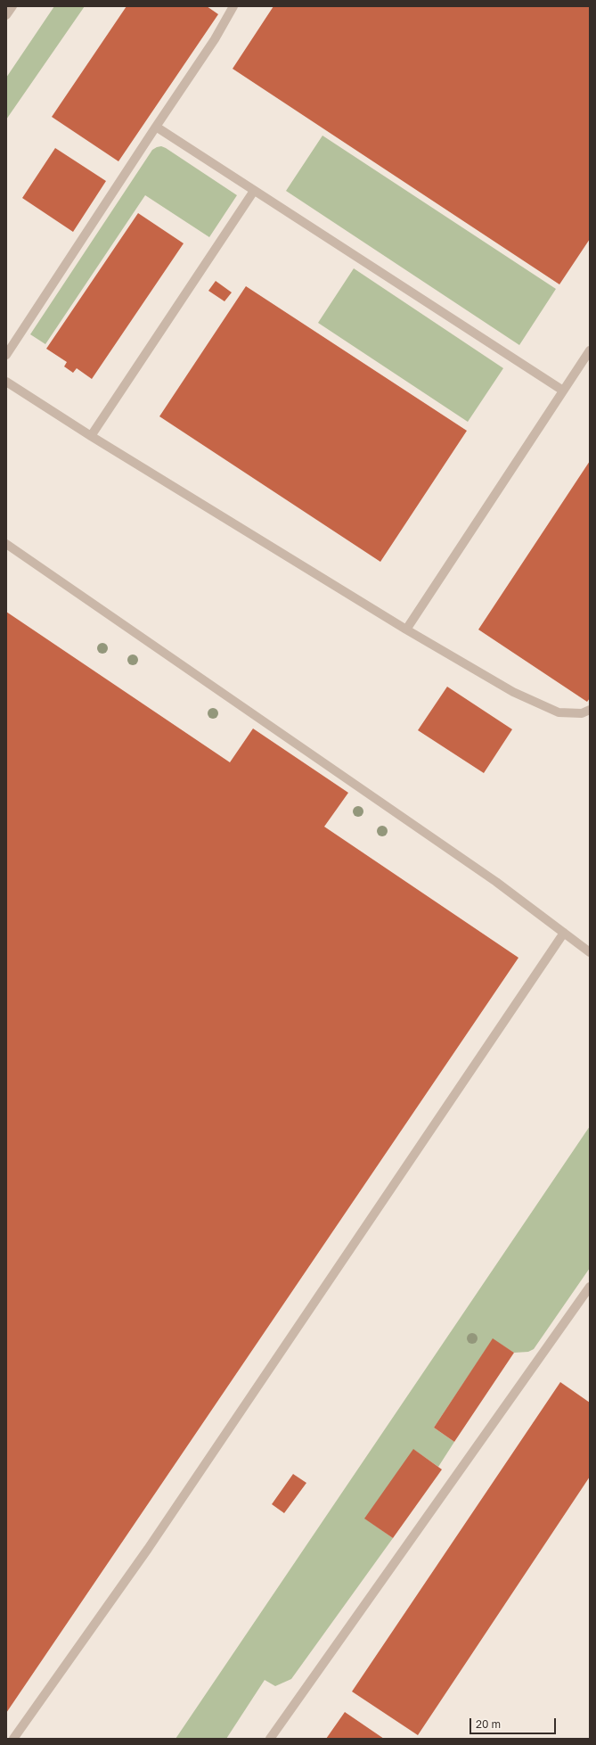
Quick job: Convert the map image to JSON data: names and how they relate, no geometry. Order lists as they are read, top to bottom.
{
  "scale_bar": "20 m"
}
